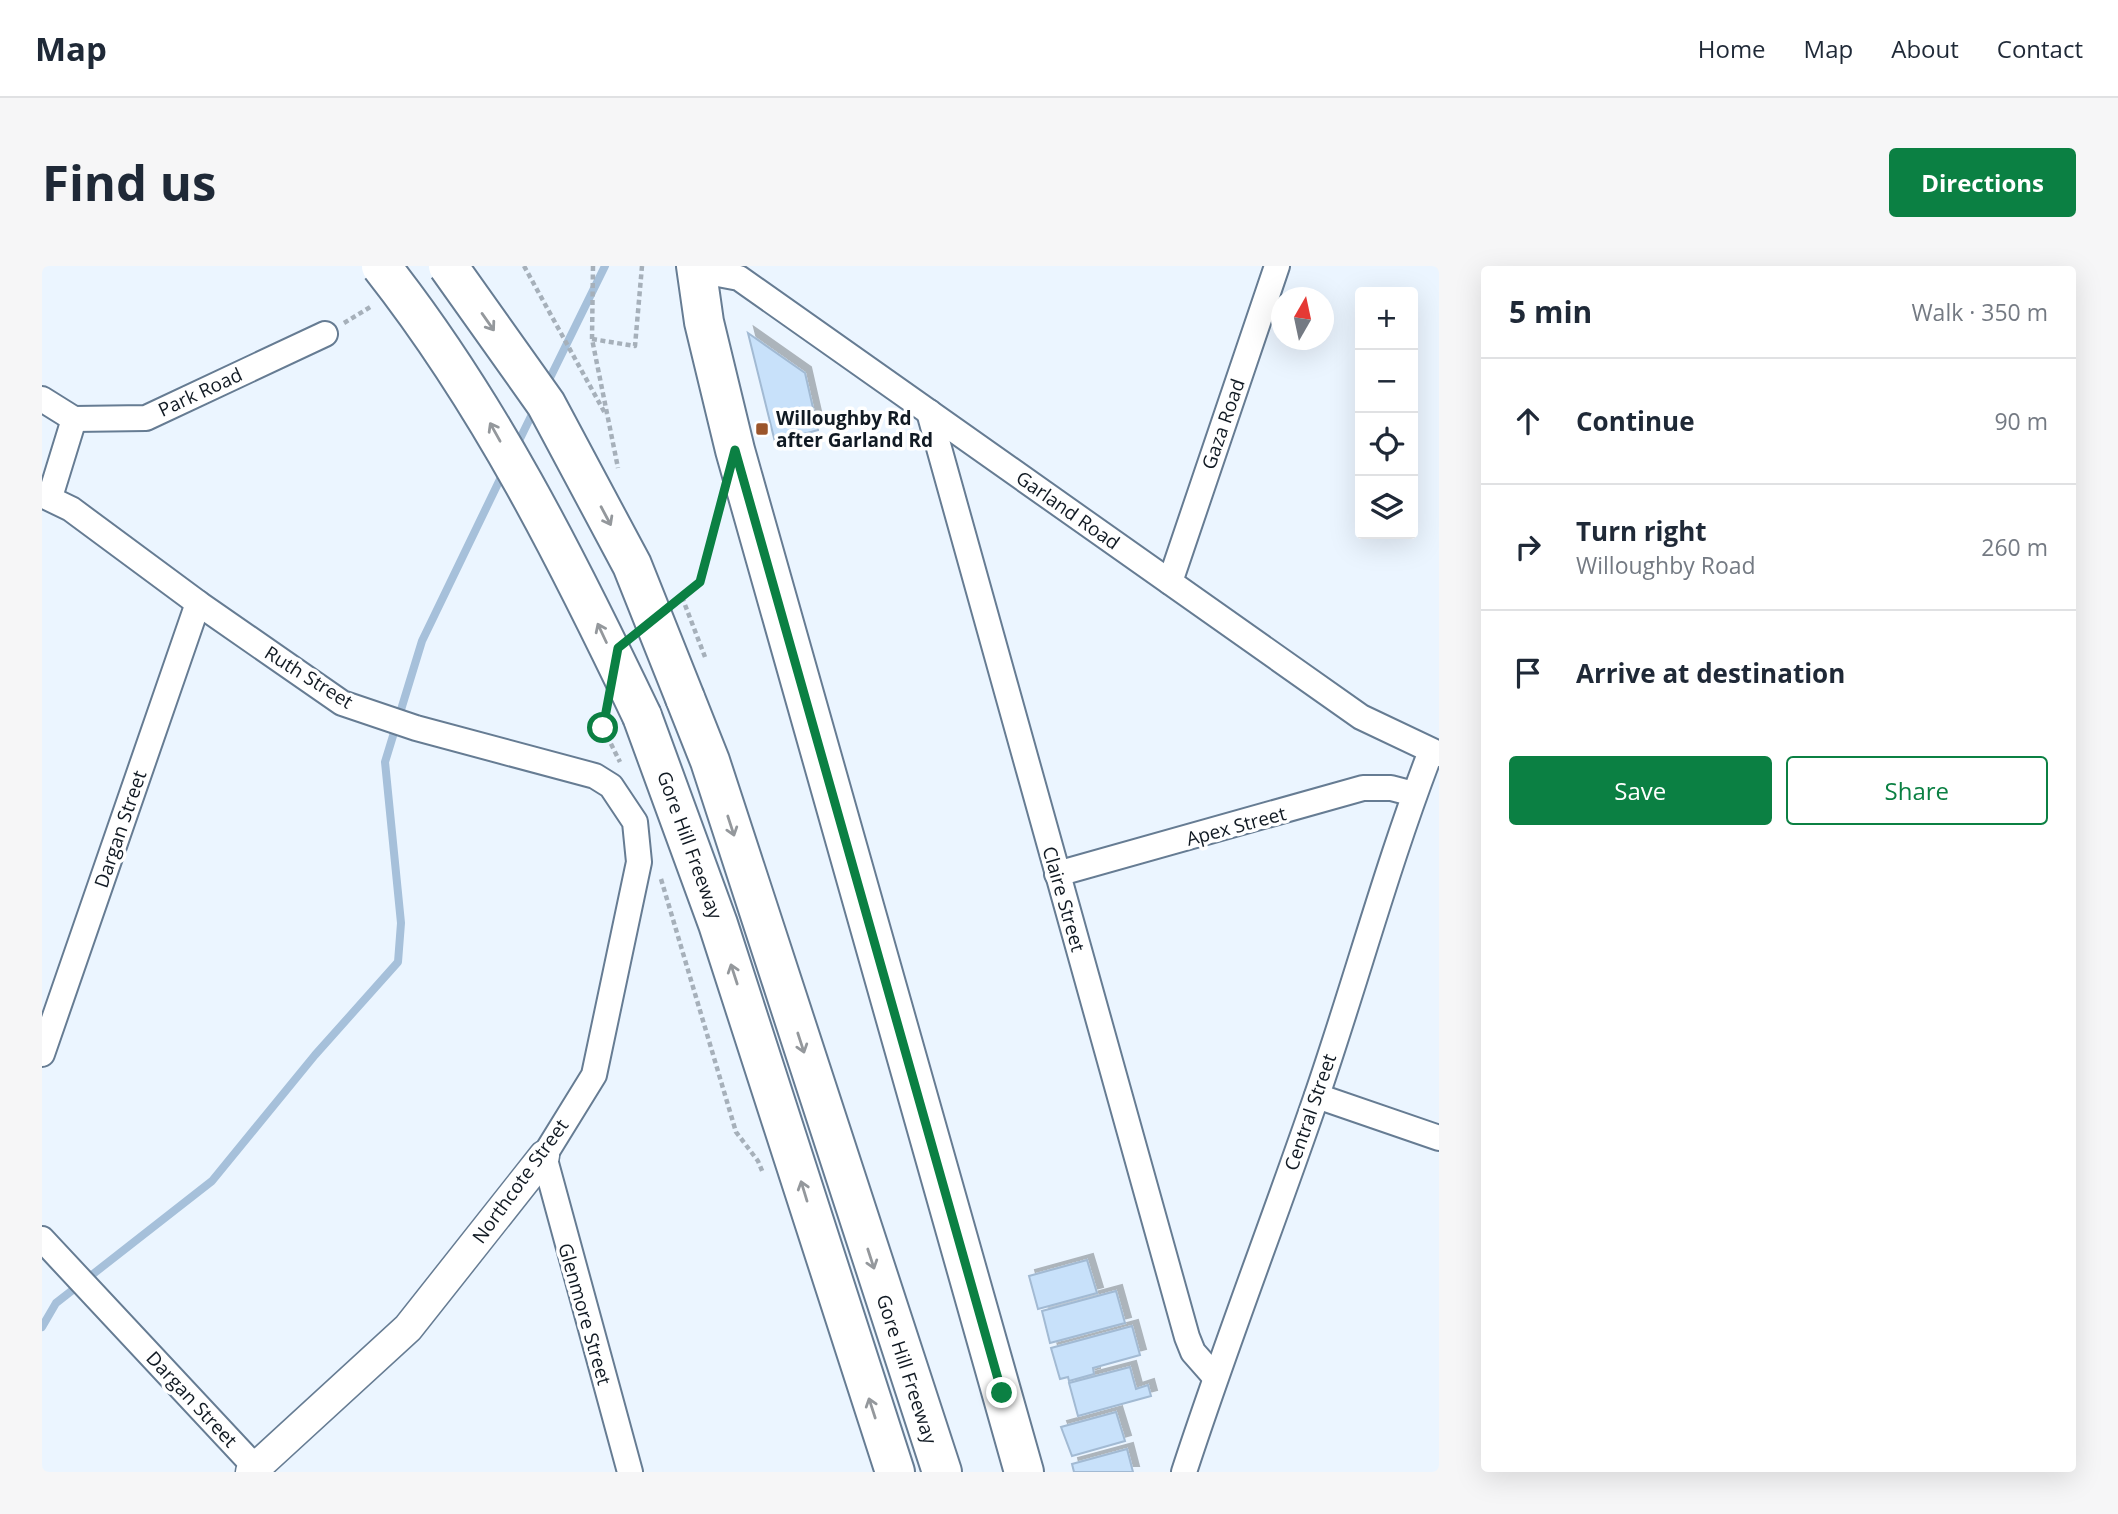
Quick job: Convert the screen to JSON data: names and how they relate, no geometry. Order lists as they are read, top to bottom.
{
  "streets": {
    "main road": ["Gore Hill Freeway"],
    "street": [
      "Park Road",
      "Gaza Road",
      "Garland Road",
      "Ruth Street",
      "Apex Street",
      "Dargan Street",
      "Claire Street",
      "Central Street",
      "Northcote Street",
      "Glenmore Street"
    ]
  },
  "crossings": [
    ["Gaza Road", "Garland Road"],
    ["Garland Road", "Claire Street"],
    ["Garland Road", "Central Street"],
    ["Ruth Street", "Dargan Street"],
    ["Ruth Street", "Northcote Street"],
    ["Apex Street", "Claire Street"],
    ["Apex Street", "Central Street"],
    ["Dargan Street", "Northcote Street"],
    ["Claire Street", "Central Street"],
    ["Northcote Street", "Glenmore Street"]
  ],
  "places": {
    "transit": ["Willoughby Rd after Garland Rd"]
  },
  "north": "top",
  "page": {
    "header": "Map",
    "nav": [
      "Home",
      "Map",
      "About",
      "Contact"
    ],
    "buttons": [
      "Directions",
      ["Save", "Share"]
    ],
    "title": "Find us",
    "heading": ["5 min", "Walk · 350 m"],
    "map_buttons": ["+", "−"],
    "list": [
      ["Continue", "90 m"],
      ["Turn right", "Willoughby Road", "260 m"],
      "Arrive at destination"
    ]
  }
}
